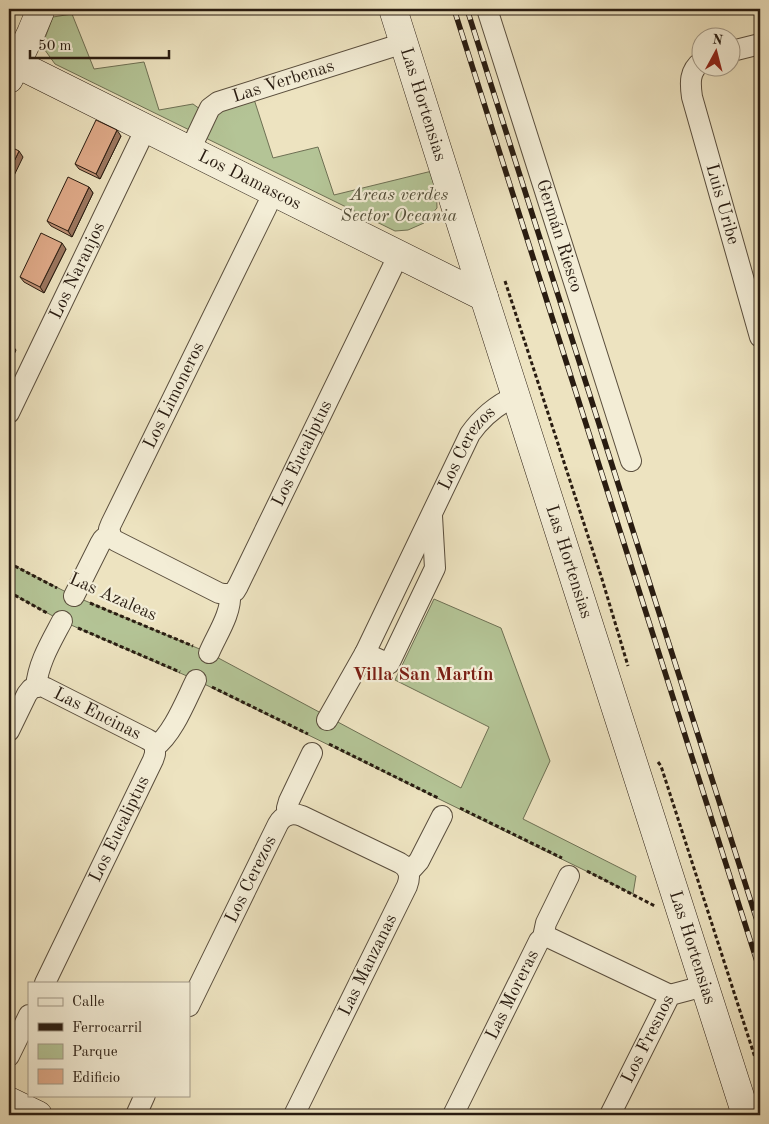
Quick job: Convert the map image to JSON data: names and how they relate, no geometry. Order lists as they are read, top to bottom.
{
  "streets": {
    "street": [
      "Las Verbenas",
      "Las Hortensias",
      "Los Damascos",
      "Luis Uribe",
      "Germán Riesco",
      "Los Naranjos",
      "Los Limoneros",
      "Los Cerezos",
      "Los Eucaliptus",
      "Las Encinas",
      "Las Manzanas",
      "Las Moreras",
      "Los Fresnos"
    ],
    "path": ["Las Azaleas"]
  },
  "crossings": [
    ["Las Verbenas", "Las Hortensias"],
    ["Las Verbenas", "Los Damascos"],
    ["Las Hortensias", "Los Damascos"],
    ["Las Hortensias", "Los Cerezos"],
    ["Las Hortensias", "Los Fresnos"],
    ["Los Damascos", "Los Naranjos"],
    ["Los Damascos", "Los Limoneros"],
    ["Los Damascos", "Los Eucaliptus"],
    ["Los Limoneros", "Las Azaleas"],
    ["Los Eucaliptus", "Las Azaleas"],
    ["Los Eucaliptus", "Las Encinas"]
  ],
  "districts": ["Villa San Martín"],
  "parks": ["Areas verdes Sector Oceania"],
  "legend": [
    "Calle",
    "Ferrocarril",
    "Parque",
    "Edificio"
  ],
  "scale_bar": "50 m",
  "north": "top"
}
